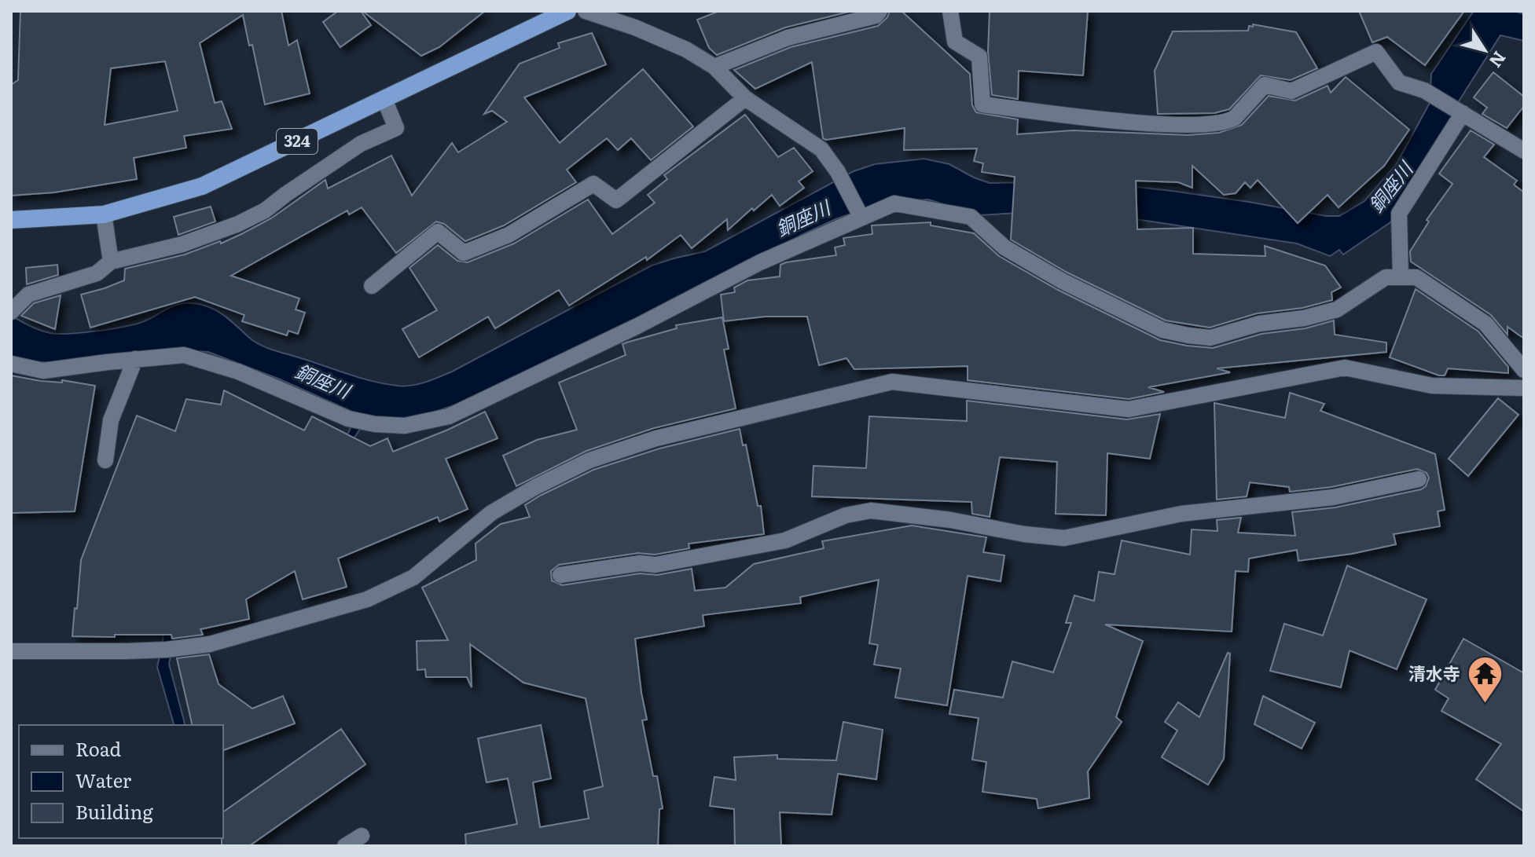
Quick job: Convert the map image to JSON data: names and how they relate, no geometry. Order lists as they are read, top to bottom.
{
  "streets": {
    "highway": ["324"]
  },
  "water": ["銅座川"],
  "places": {
    "temple": ["清水寺"]
  },
  "legend": ["Road", "Water", "Building"],
  "north": "bottom right"
}
